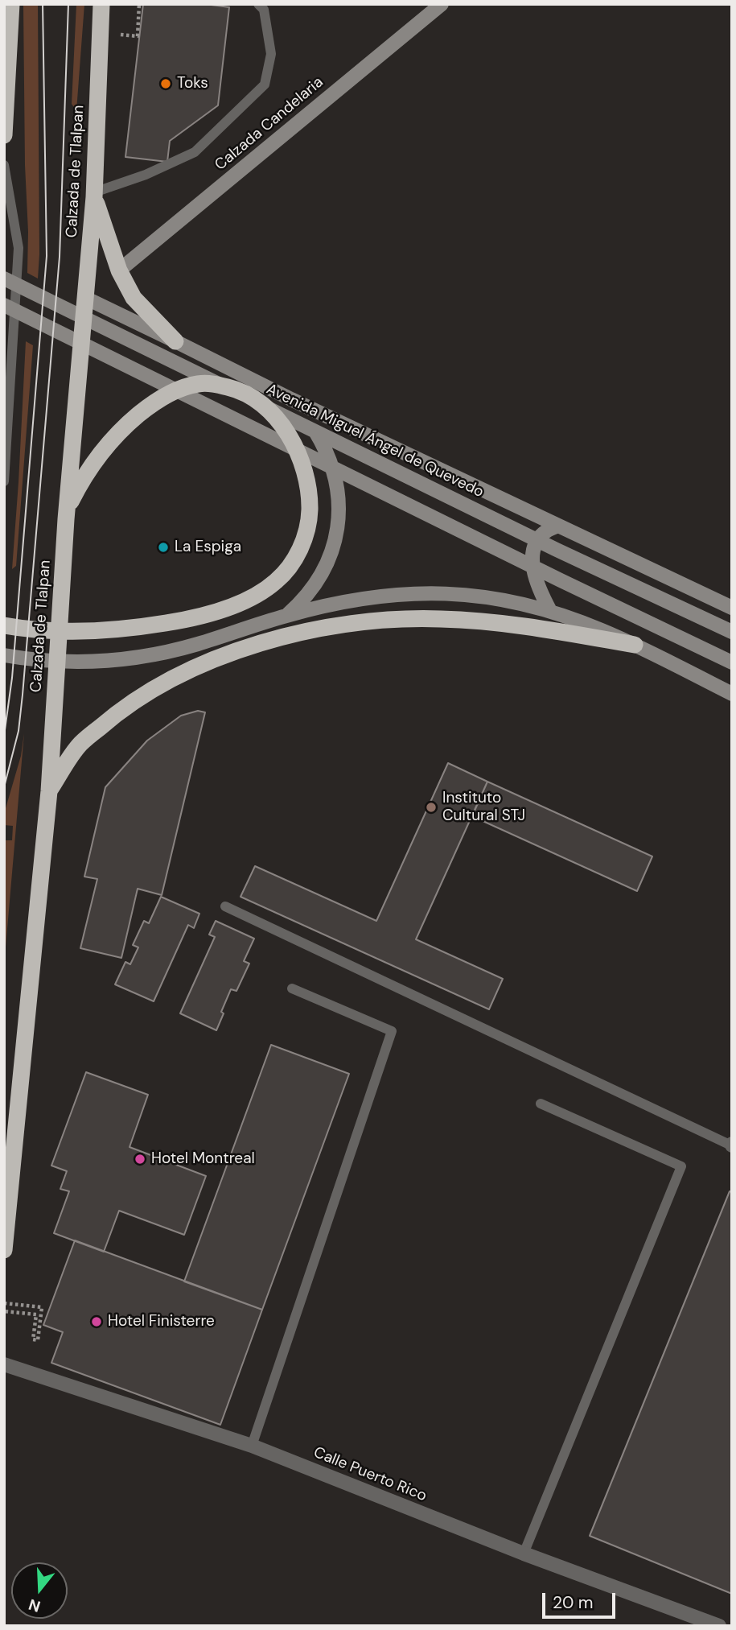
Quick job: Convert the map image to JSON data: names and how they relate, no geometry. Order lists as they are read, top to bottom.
{
  "streets": {
    "highway": ["Calzada de Tlalpan"],
    "main road": ["Calzada Candelaria", "Avenida Miguel Ángel de Quevedo"],
    "street": ["Calle Puerto Rico"]
  },
  "crossings": [
    ["Calzada de Tlalpan", "Avenida Miguel Ángel de Quevedo"]
  ],
  "places": [
    "Toks",
    "La Espiga",
    "Instituto Cultural STJ",
    "Hotel Montreal",
    "Hotel Finisterre"
  ],
  "scale_bar": "20 m",
  "north": "bottom"
}
